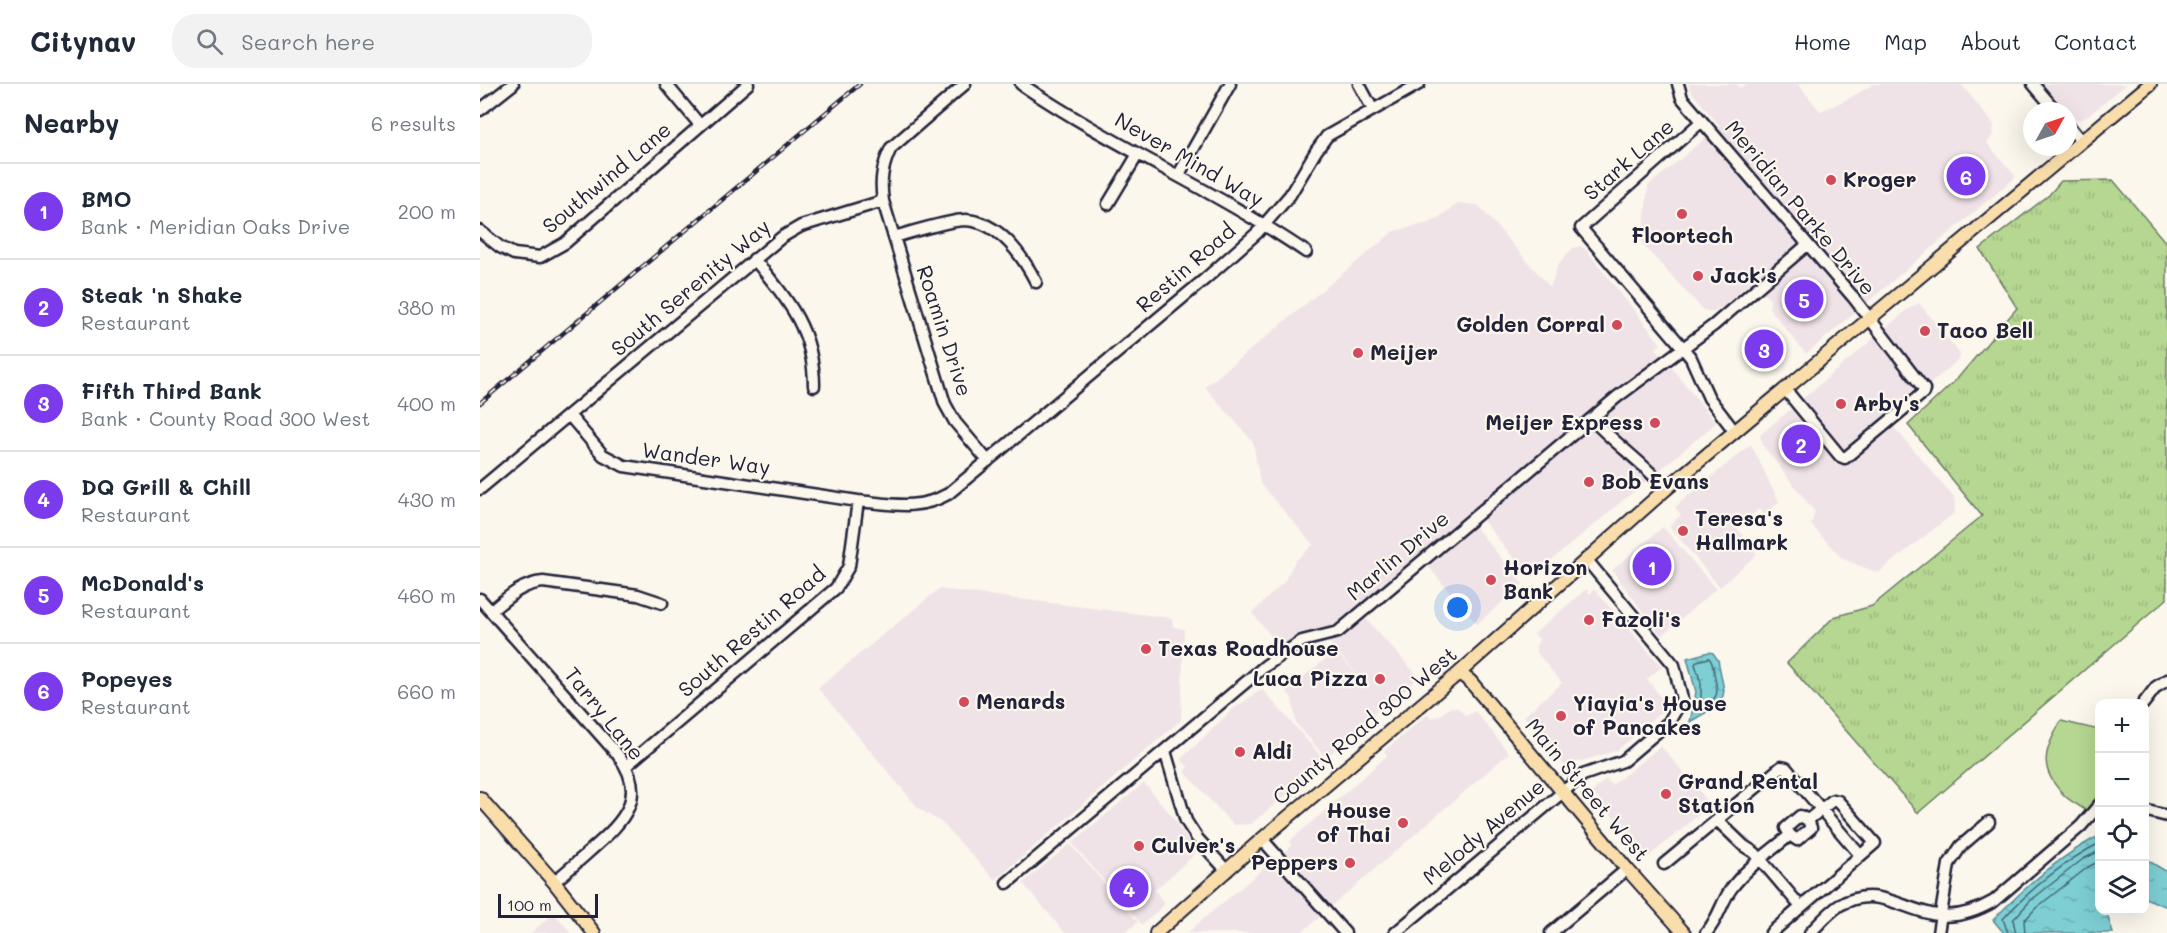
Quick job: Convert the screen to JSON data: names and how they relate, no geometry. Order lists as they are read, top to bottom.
{
  "streets": {
    "main road": ["County Road 300 West", "Main Street West"],
    "street": [
      "Never Mind Way",
      "Stark Lane",
      "Southwind Lane",
      "Meridian Parke Drive",
      "Restin Road",
      "South Serenity Way",
      "Roamin Drive",
      "Wander Way",
      "Marlin Drive",
      "South Restin Road",
      "Tarry Lane",
      "Melody Avenue"
    ]
  },
  "crossings": [
    ["Never Mind Way", "Restin Road"],
    ["Stark Lane", "Meridian Parke Drive"],
    ["Stark Lane", "Marlin Drive"],
    ["Meridian Parke Drive", "Marlin Drive"],
    ["Meridian Parke Drive", "County Road 300 West"],
    ["Restin Road", "Roamin Drive"],
    ["Restin Road", "Wander Way"],
    ["Restin Road", "South Restin Road"],
    ["South Serenity Way", "Roamin Drive"],
    ["South Serenity Way", "Wander Way"],
    ["Wander Way", "South Restin Road"],
    ["South Restin Road", "Tarry Lane"],
    ["County Road 300 West", "Main Street West"],
    ["County Road 300 West", "Melody Avenue"],
    ["Main Street West", "Melody Avenue"]
  ],
  "places": [
    "Kroger",
    "Floortech",
    "Jack's",
    "Golden Corral",
    "Taco Bell",
    "Meijer",
    "Arby's",
    "Meijer Express",
    "Bob Evans",
    "Teresa's Hallmark",
    "Horizon Bank",
    "Fazoli's",
    "Texas Roadhouse",
    "Luca Pizza",
    "Menards",
    "Yiayia's House of Pancakes",
    "Aldi",
    "Grand Rental Station",
    "House of Thai",
    "Culver's",
    "Peppers"
  ],
  "scale_bar": "100 m",
  "north": "top right",
  "page": {
    "header": "Citynav",
    "search": "Search here",
    "nav": [
      "Home",
      "Map",
      "About",
      "Contact"
    ],
    "heading": ["Nearby", "6 results"],
    "pins": [
      "6",
      "5",
      "3",
      "2",
      "1",
      "4"
    ],
    "list": [
      {
        "mark": "1",
        "name": "BMO",
        "note": "Bank · Meridian Oaks Drive",
        "value": "200 m"
      },
      {
        "mark": "2",
        "name": "Steak 'n Shake",
        "note": "Restaurant",
        "value": "380 m"
      },
      {
        "mark": "3",
        "name": "Fifth Third Bank",
        "note": "Bank · County Road 300 West",
        "value": "400 m"
      },
      {
        "mark": "4",
        "name": "DQ Grill & Chill",
        "note": "Restaurant",
        "value": "430 m"
      },
      {
        "mark": "5",
        "name": "McDonald's",
        "note": "Restaurant",
        "value": "460 m"
      },
      {
        "mark": "6",
        "name": "Popeyes",
        "note": "Restaurant",
        "value": "660 m"
      }
    ],
    "map_buttons": ["+", "−"],
    "scale": "100 m"
  }
}
